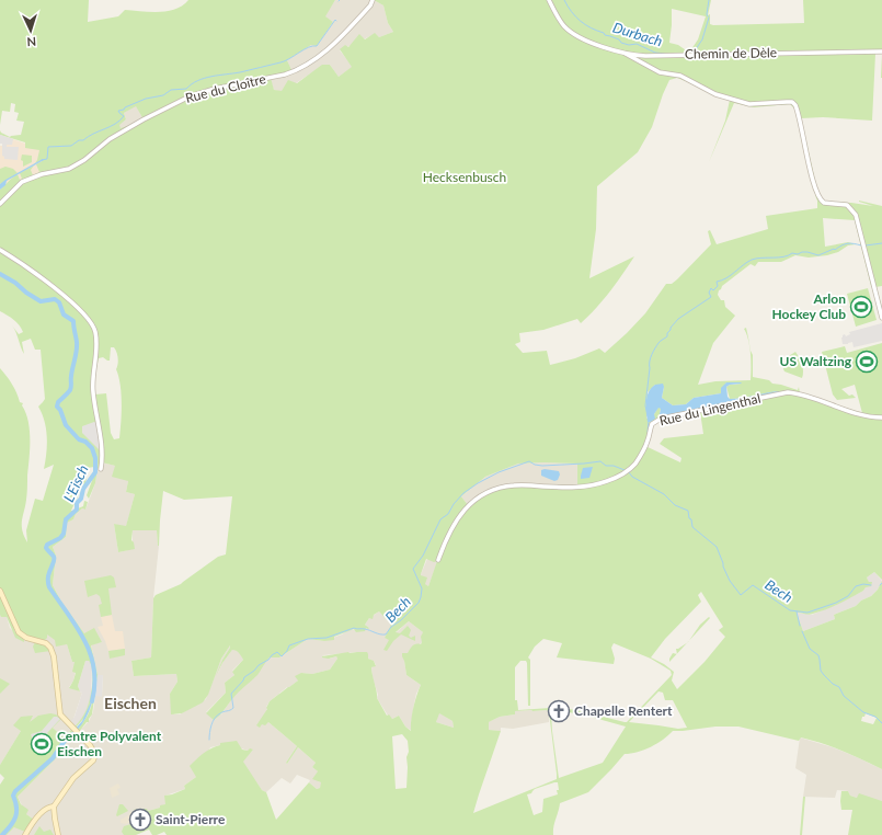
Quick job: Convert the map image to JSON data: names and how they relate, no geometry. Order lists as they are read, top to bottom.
{
  "streets": {
    "street": ["Chemin de Dèle", "Rue du Cloître", "Rue du Lingenthal"]
  },
  "districts": ["Eischen"],
  "water": ["Durbach", "L'Eisch", "Bech"],
  "parks": ["Hecksenbusch"],
  "places": {
    "sports": ["Arlon Hockey Club", "US Waltzing", "Centre Polyvalent Eischen"],
    "church": ["Chapelle Rentert", "Saint-Pierre"]
  },
  "north": "bottom"
}
